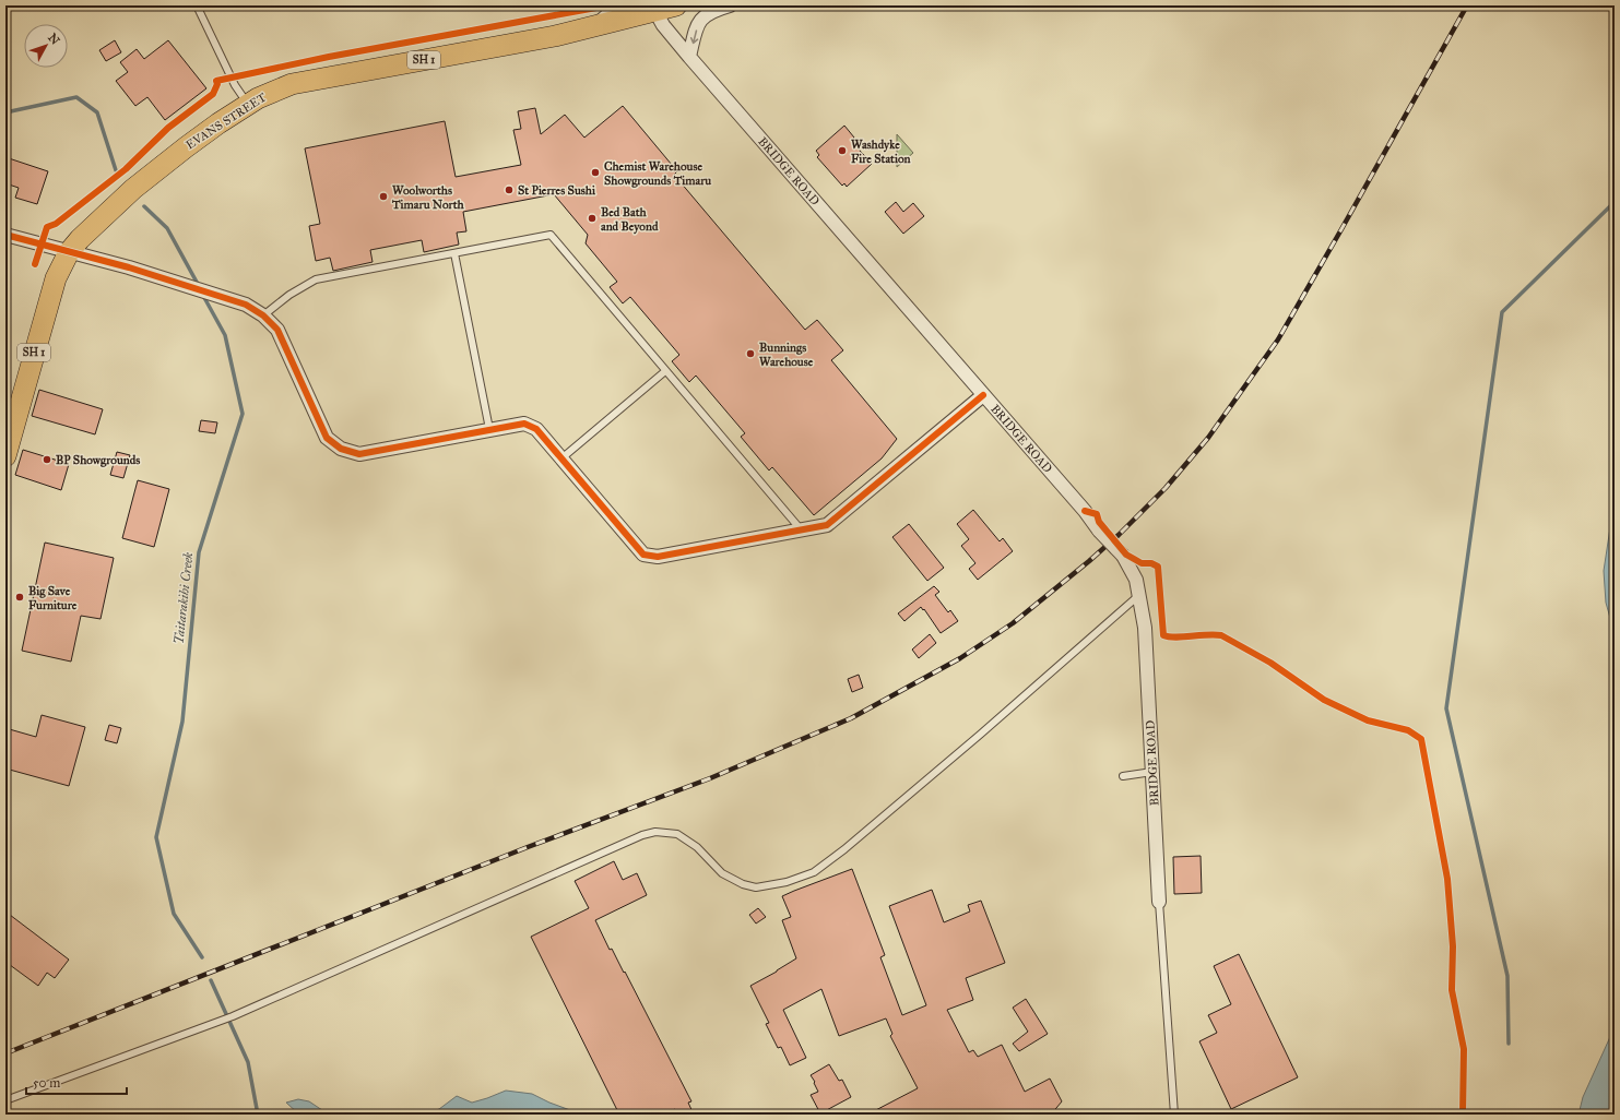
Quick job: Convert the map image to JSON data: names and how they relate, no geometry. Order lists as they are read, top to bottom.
{
  "streets": {
    "highway": ["SH 1", "EVANS STREET"],
    "street": ["BRIDGE ROAD"]
  },
  "crossings": [
    ["SH 1", "EVANS STREET"],
    ["SH 1", "BRIDGE ROAD"],
    ["EVANS STREET", "BRIDGE ROAD"]
  ],
  "water": ["Taitarakihi Creek"],
  "places": [
    "Washdyke Fire Station",
    "Chemist Warehouse Showgrounds Timaru",
    "St Pierres Sushi",
    "Woolworths Timaru North",
    "Bed Bath and Beyond",
    "Bunnings Warehouse",
    "BP Showgrounds",
    "Big Save Furniture"
  ],
  "scale_bar": "50 m",
  "north": "top right"
}
